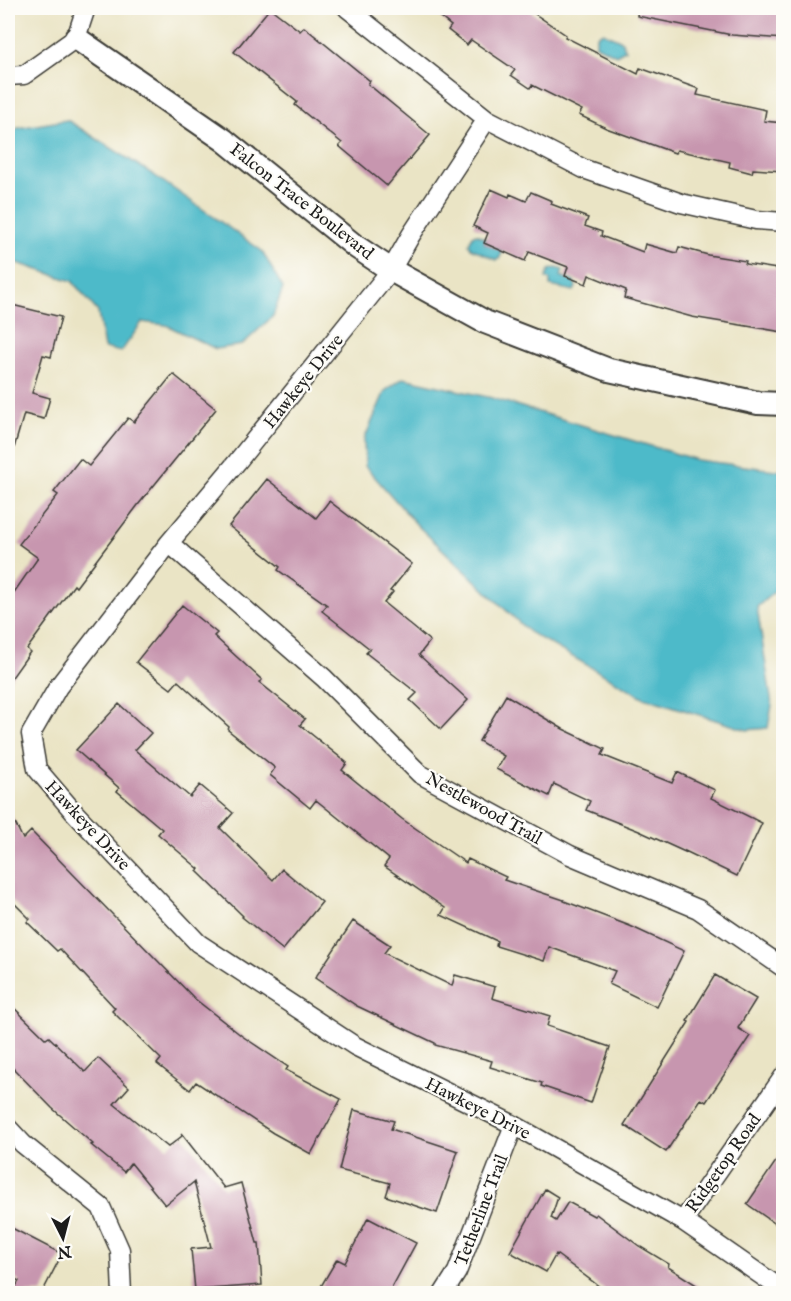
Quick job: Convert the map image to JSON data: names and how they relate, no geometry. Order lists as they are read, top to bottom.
{
  "streets": {
    "street": [
      "Falcon Trace Boulevard",
      "Hawkeye Drive",
      "Nestlewood Trail",
      "Ridgetop Road",
      "Tetherline Trail"
    ]
  },
  "crossings": [
    ["Falcon Trace Boulevard", "Hawkeye Drive"],
    ["Hawkeye Drive", "Nestlewood Trail"],
    ["Hawkeye Drive", "Ridgetop Road"],
    ["Hawkeye Drive", "Tetherline Trail"]
  ],
  "north": "bottom"
}
